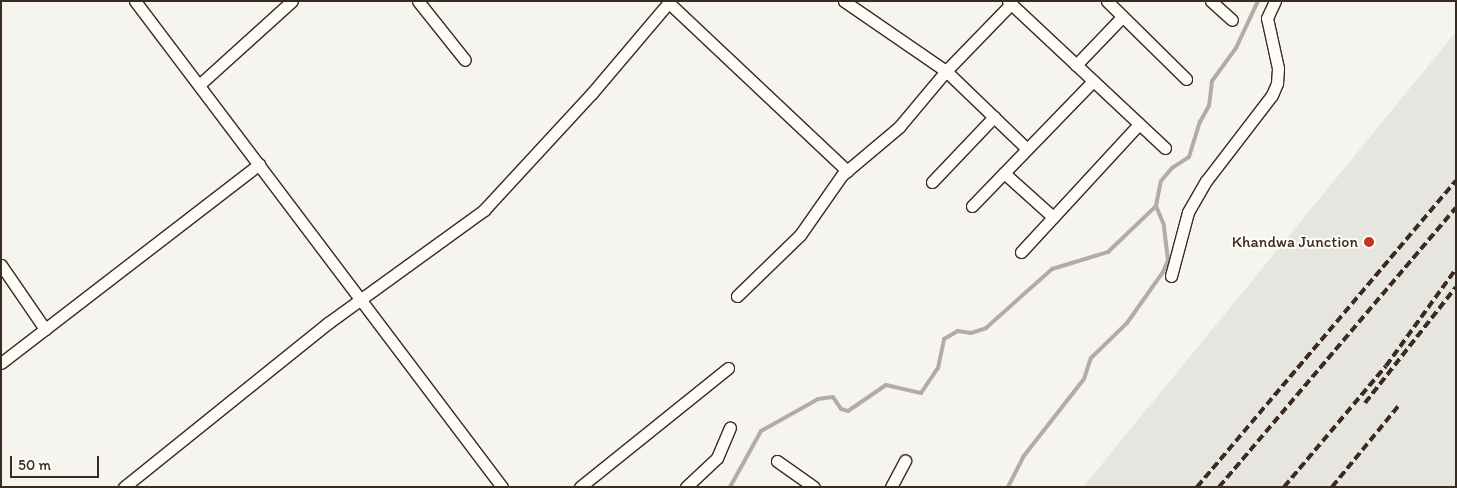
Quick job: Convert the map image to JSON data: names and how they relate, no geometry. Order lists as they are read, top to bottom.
{
  "places": ["Khandwa Junction"],
  "scale_bar": "50 m"
}
